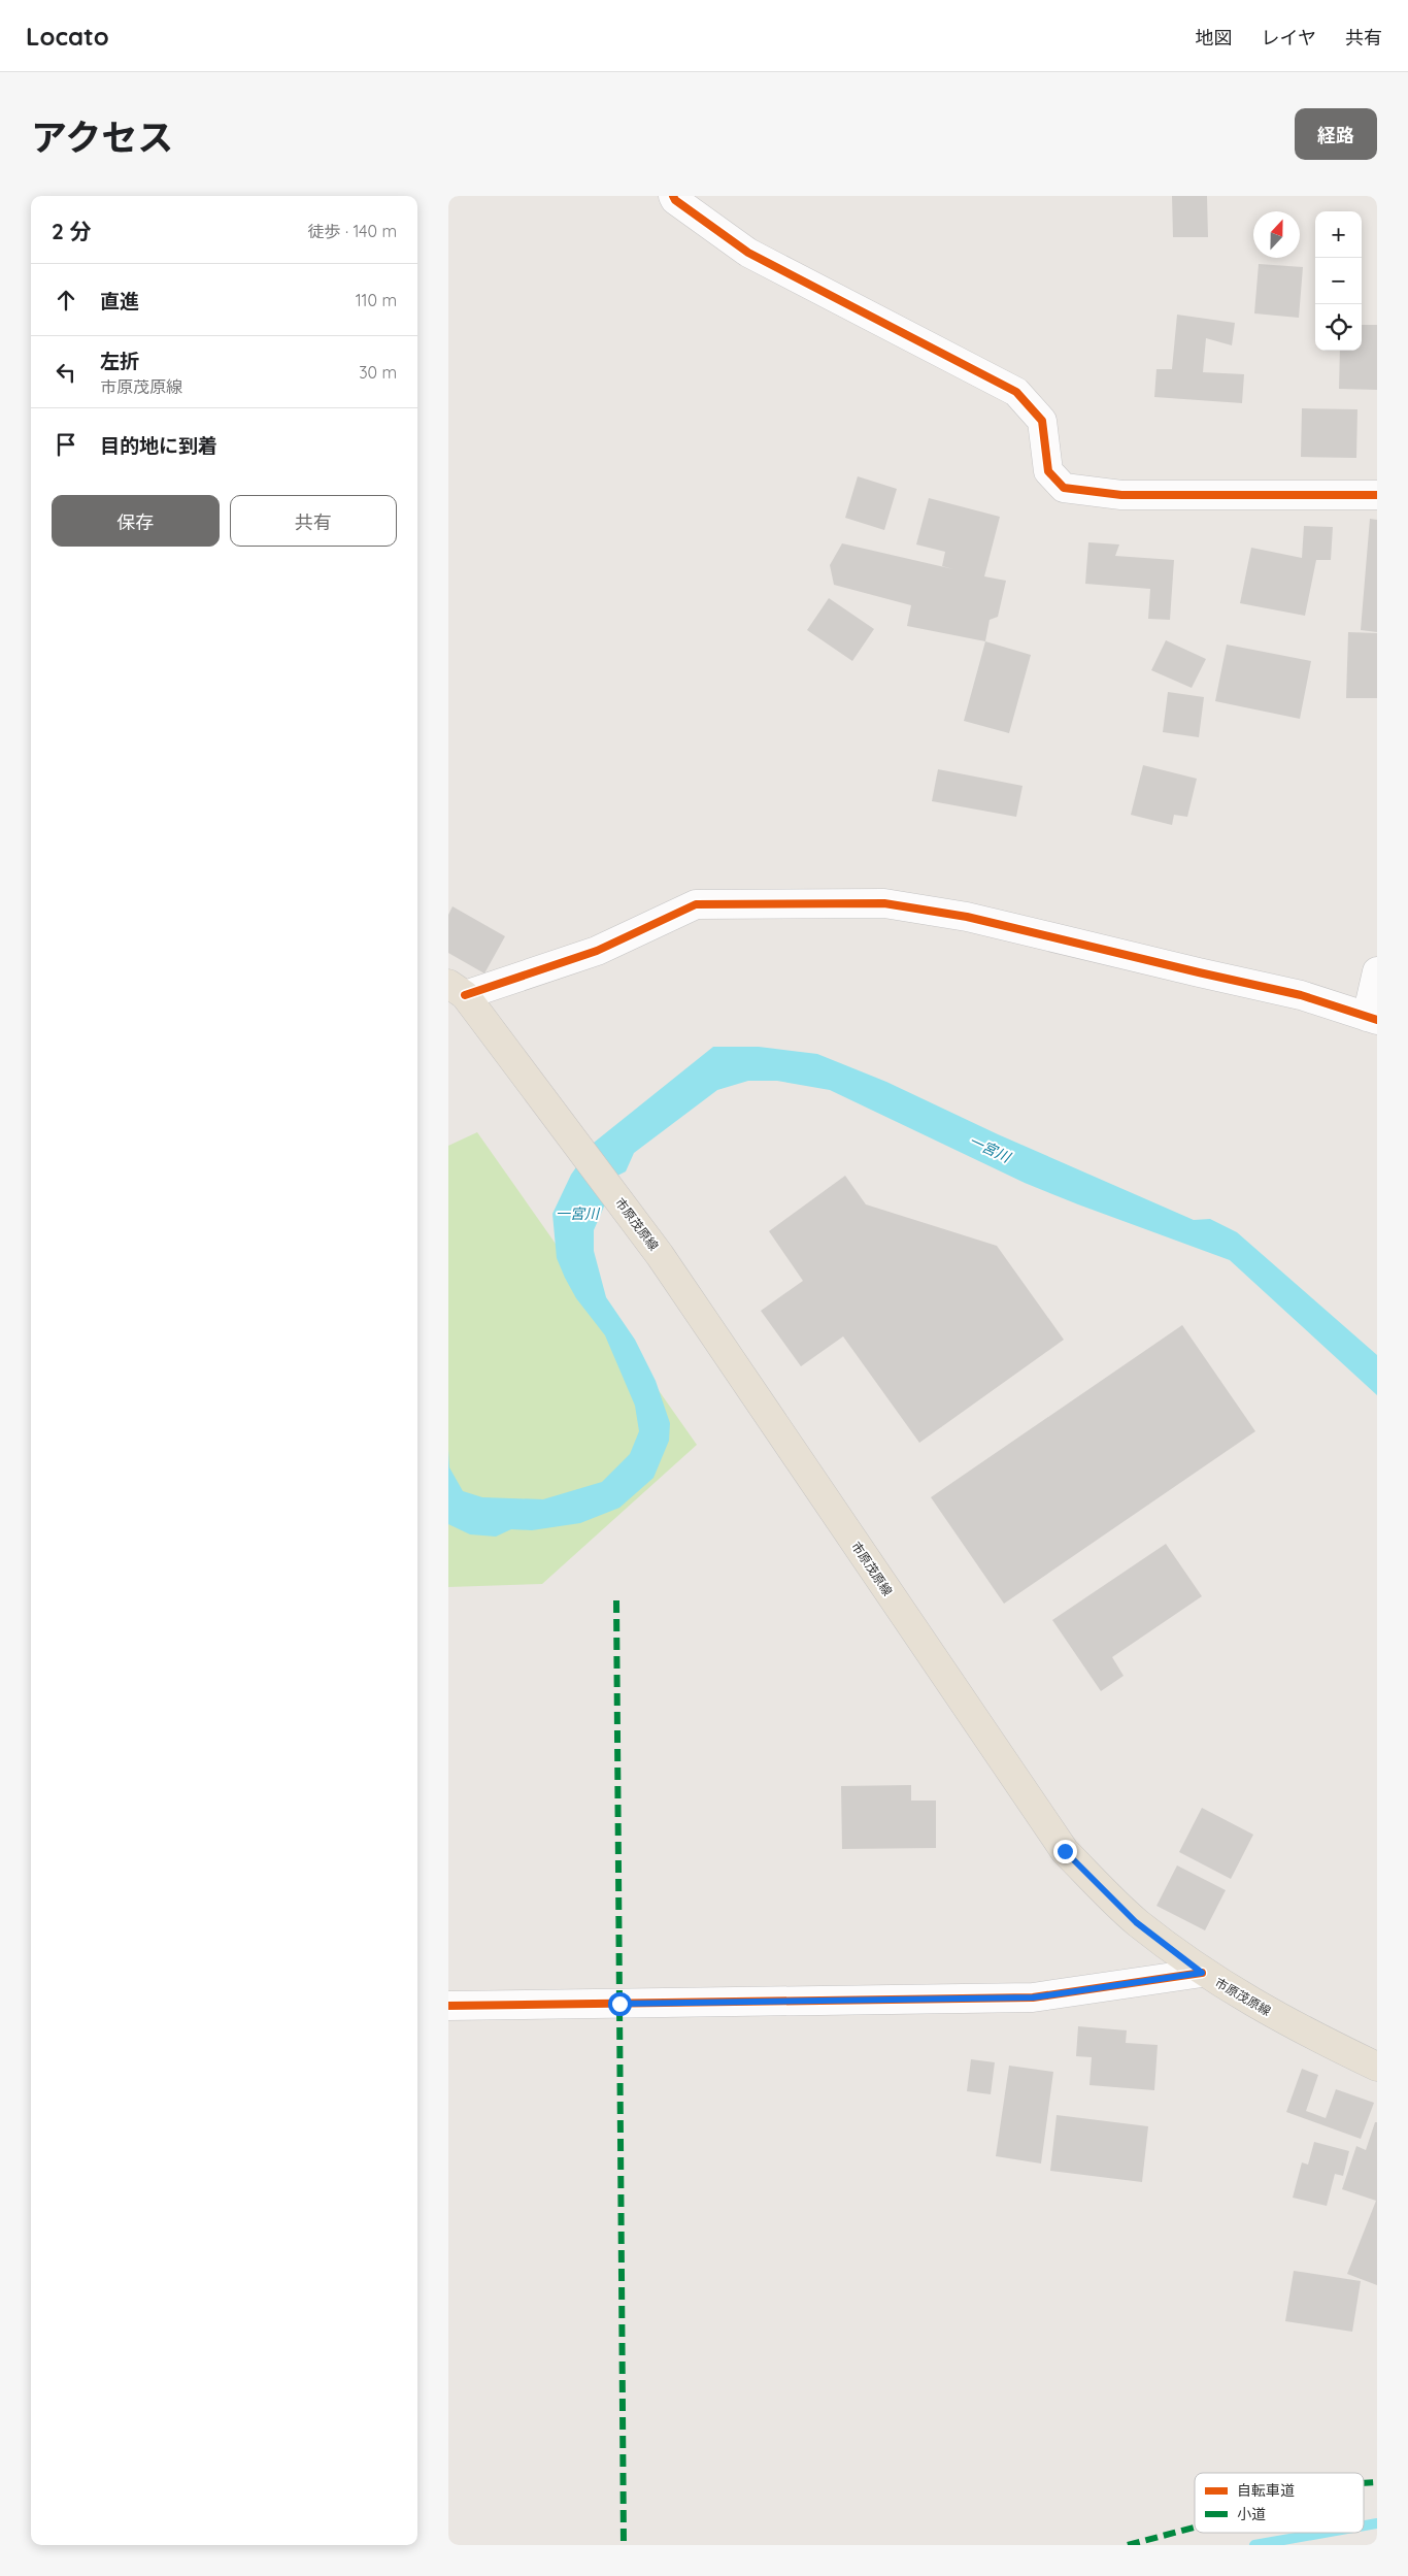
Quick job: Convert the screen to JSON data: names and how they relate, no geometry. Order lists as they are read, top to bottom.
{
  "streets": {
    "main road": ["市原茂原線"]
  },
  "water": ["一宮川"],
  "legend": ["自転車道", "小道"],
  "north": "top",
  "page": {
    "header": "Locato",
    "nav": ["地図", "レイヤ", "共有"],
    "title": "アクセス",
    "buttons": [
      "経路",
      ["保存", "共有"]
    ],
    "heading": ["2 分", "徒歩 · 140 m"],
    "map_buttons": ["+", "−"],
    "list": [
      ["直進", "110 m"],
      ["左折", "市原茂原線", "30 m"],
      "目的地に到着"
    ]
  }
}
